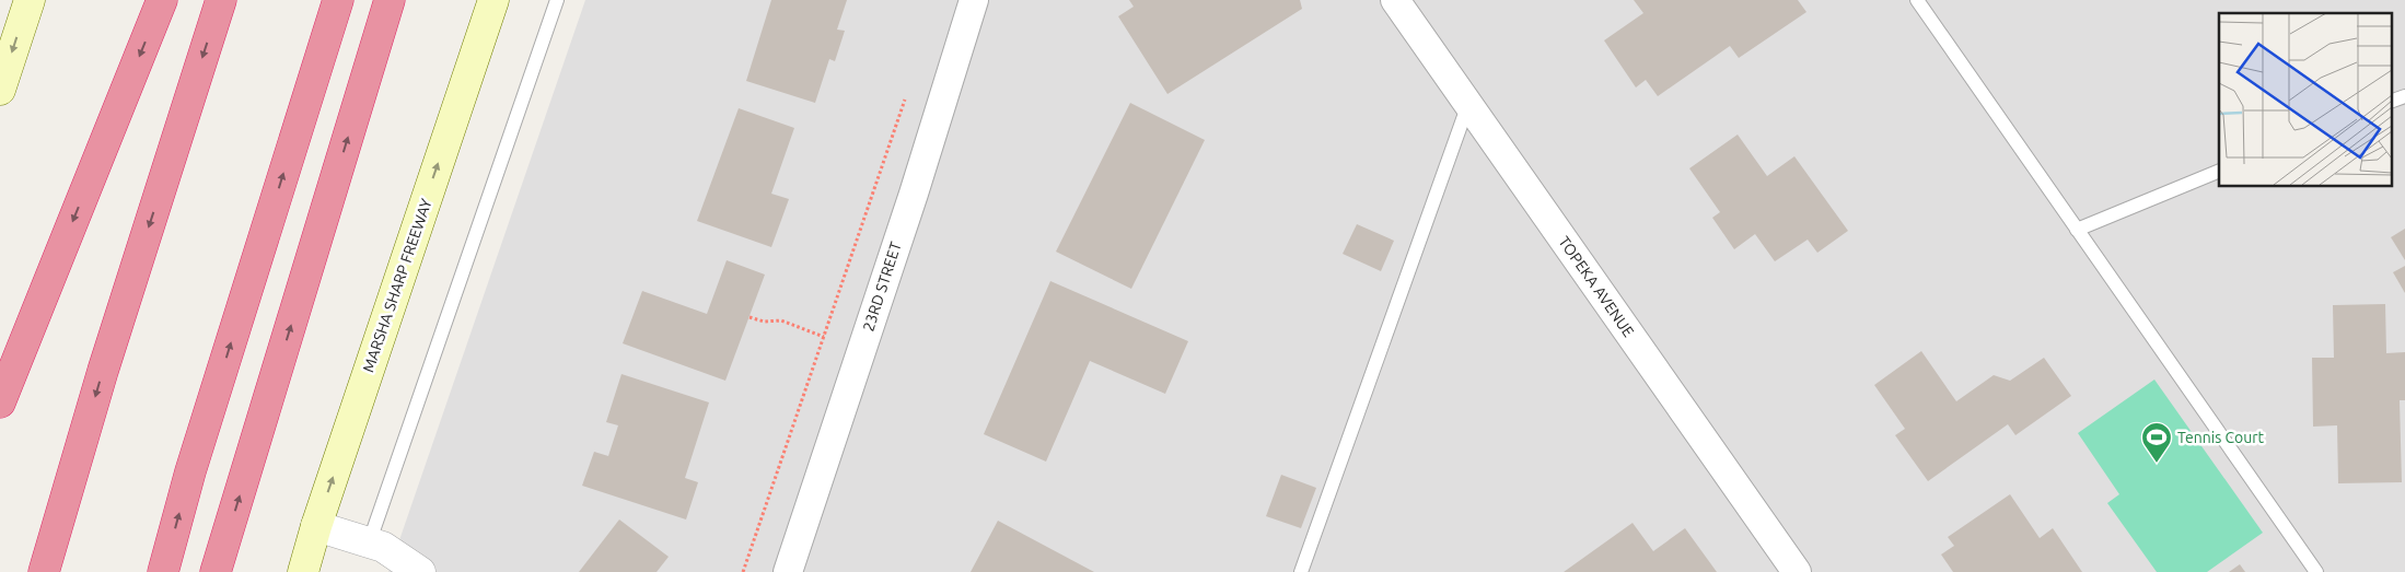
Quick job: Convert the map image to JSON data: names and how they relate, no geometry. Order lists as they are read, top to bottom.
{
  "streets": {
    "main road": ["MARSHA SHARP FREEWAY"],
    "street": ["23RD STREET", "TOPEKA AVENUE"]
  },
  "one_way": ["MARSHA SHARP FREEWAY"],
  "places": {
    "sports": ["Tennis Court"]
  }
}
